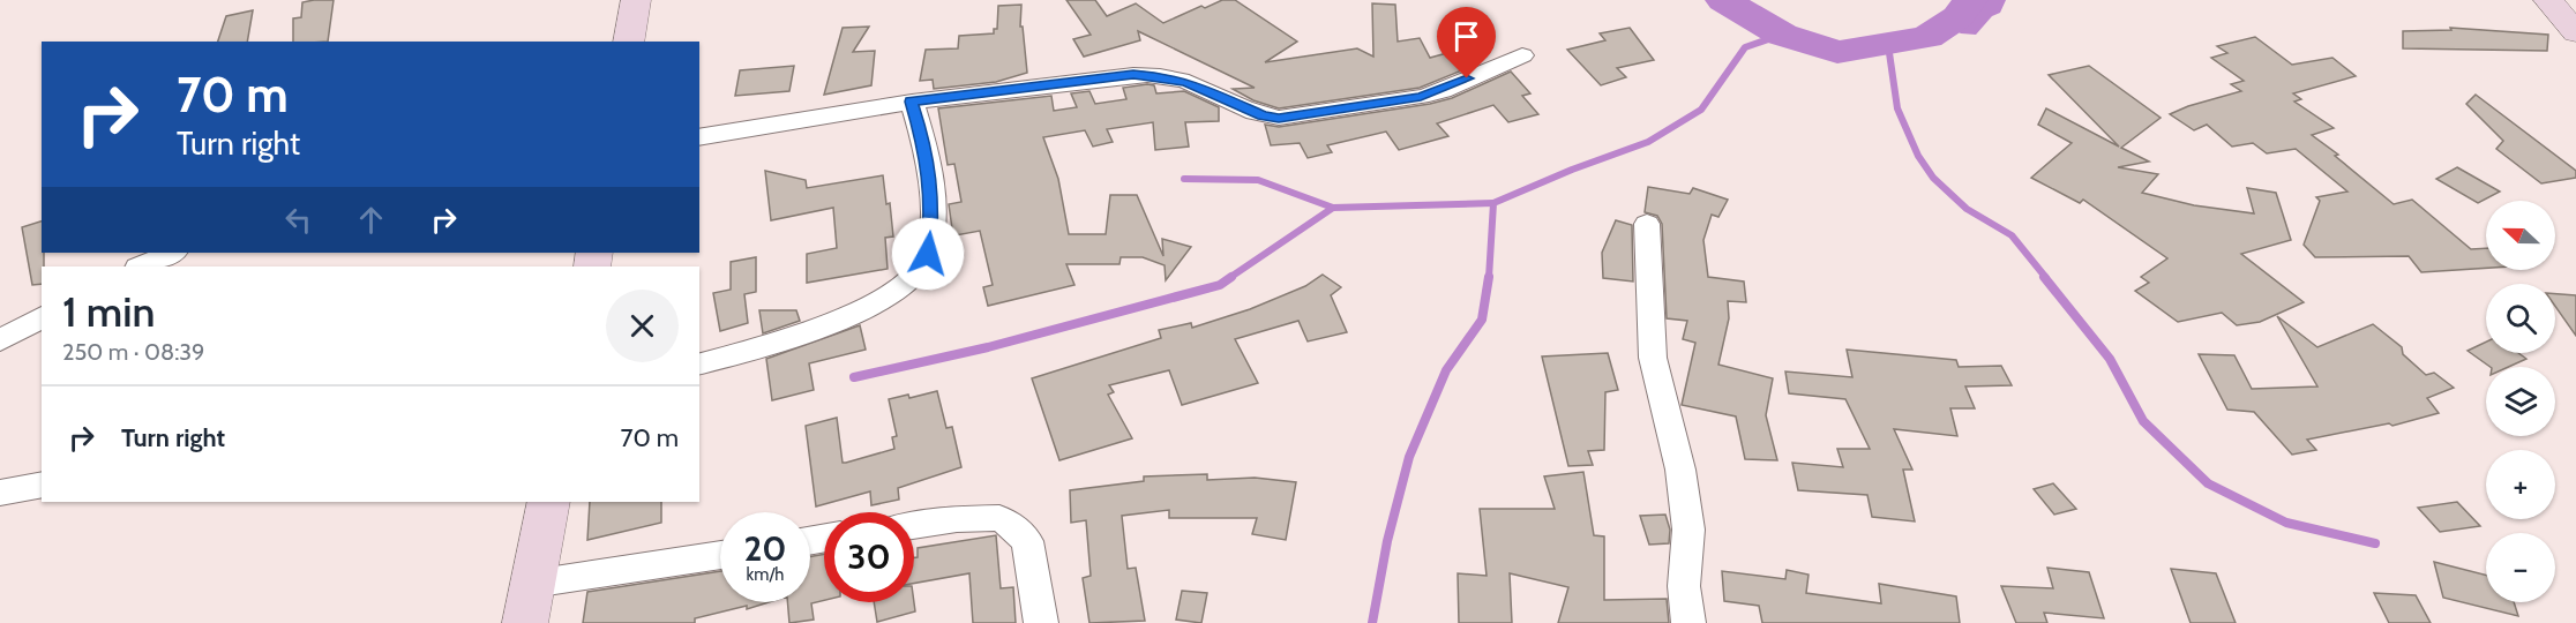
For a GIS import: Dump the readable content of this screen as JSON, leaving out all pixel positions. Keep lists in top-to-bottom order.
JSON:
{
  "north": "left",
  "page": {
    "turn": ["70 m", "Turn right"],
    "map_buttons": ["+", "−"],
    "heading": ["1 min", "250 m · 08:39"],
    "list": [
      {
        "name": "Turn right",
        "value": "70 m"
      }
    ],
    "speed": "20 km/h",
    "limit": "30"
  }
}
